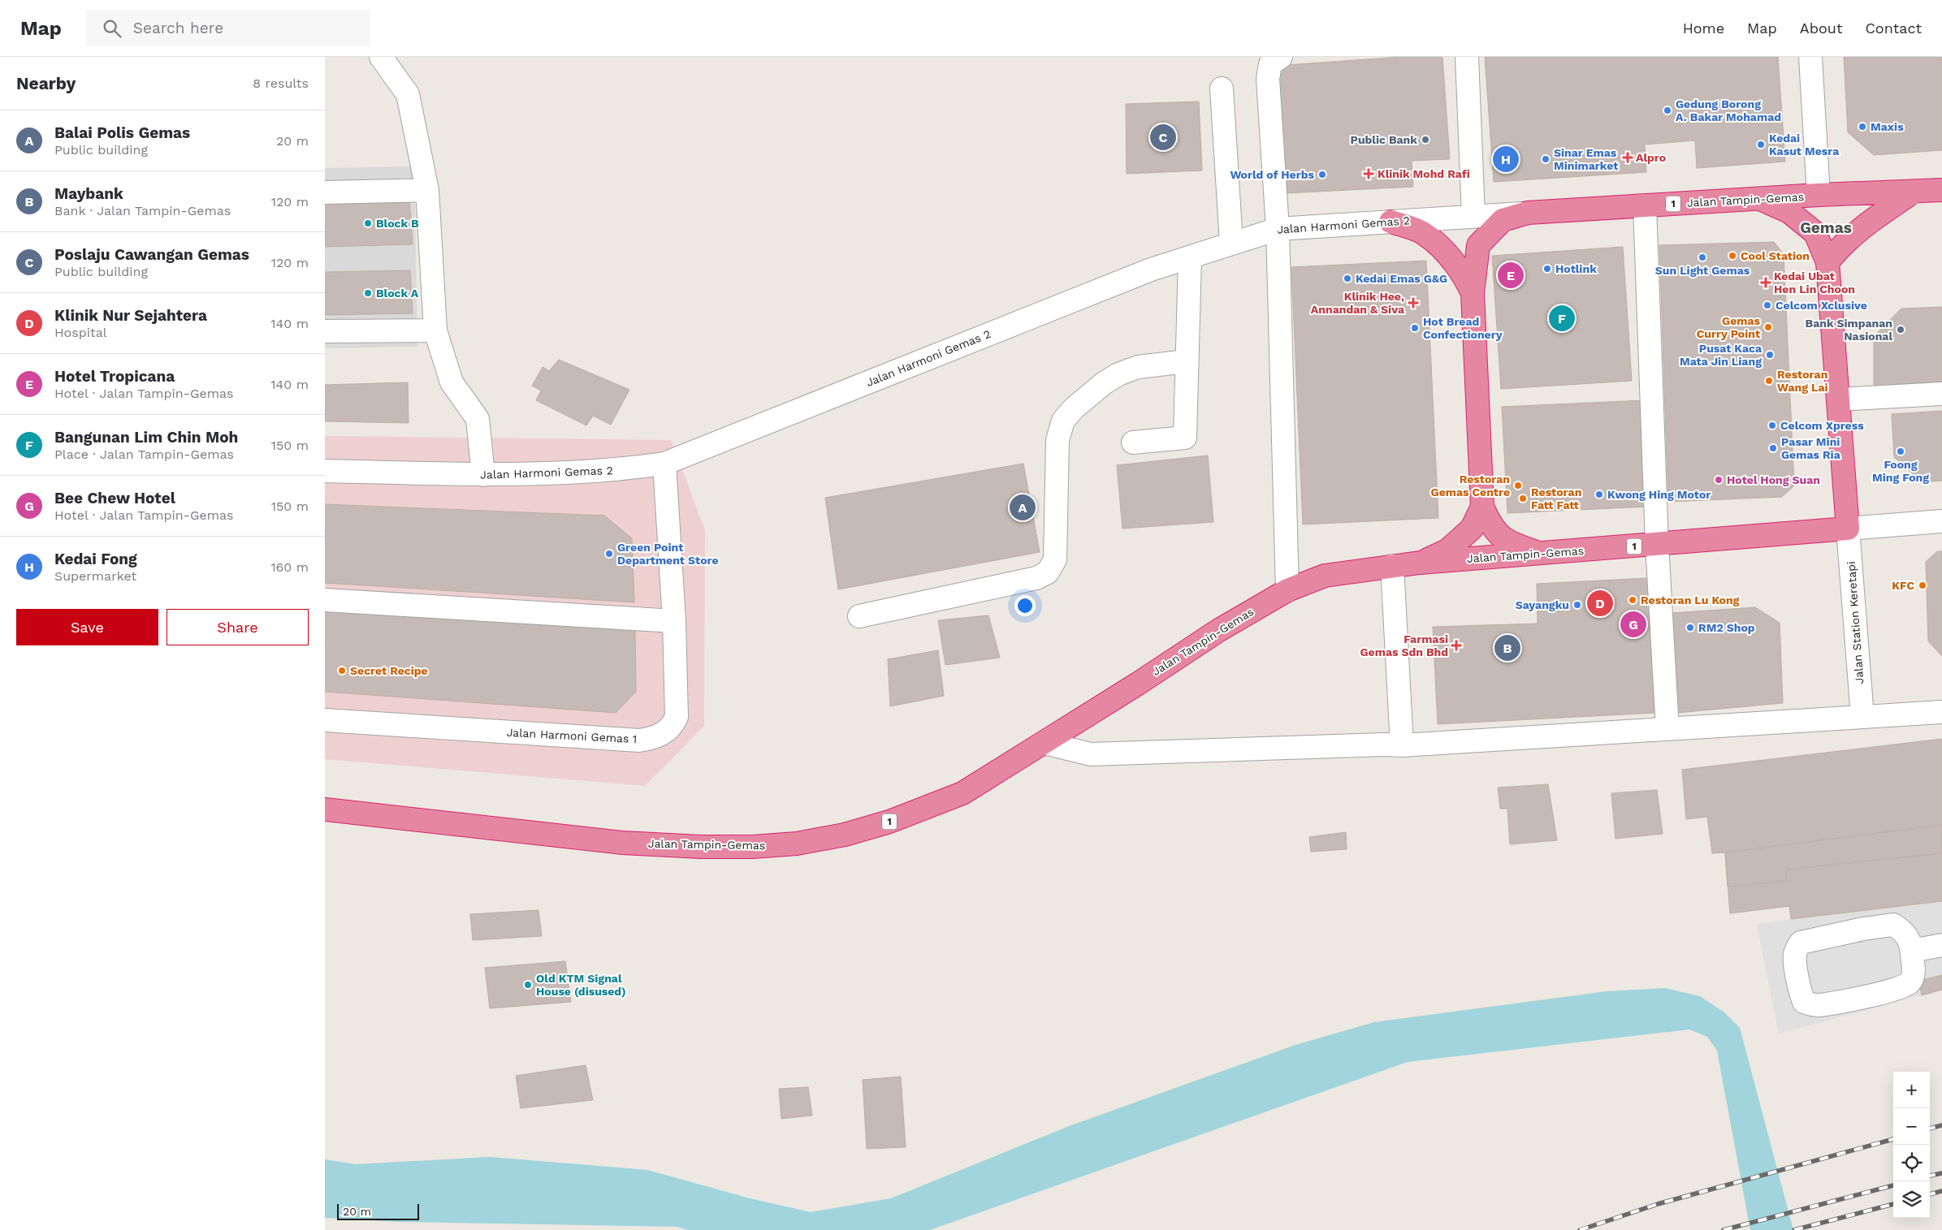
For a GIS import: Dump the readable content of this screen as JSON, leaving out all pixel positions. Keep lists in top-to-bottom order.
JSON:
{
  "streets": {
    "highway": ["Jalan Tampin-Gemas", "1"],
    "street": ["Jalan Harmoni Gemas 2", "Jalan Station Keretapi", "Jalan Harmoni Gemas 1"]
  },
  "crossings": [
    ["Jalan Tampin-Gemas", "1"],
    ["Jalan Tampin-Gemas", "Jalan Harmoni Gemas 2"],
    ["Jalan Tampin-Gemas", "Jalan Station Keretapi"],
    ["1", "Jalan Harmoni Gemas 2"],
    ["Jalan Harmoni Gemas 2", "Jalan Harmoni Gemas 1"]
  ],
  "districts": ["Gemas"],
  "places": {
    "other": [
      "Gedung Borong A. Bakar Mohamad",
      "Maxis",
      "Public Bank",
      "Kedai Kasut Mesra",
      "Sinar Emas Minimarket",
      "World of Herbs",
      "Block B",
      "Cool Station",
      "Sun Light Gemas",
      "Hotlink",
      "Kedai Emas G&G",
      "Block A",
      "Celcom Xclusive",
      "Gemas Curry Point",
      "Hot Bread Confectionery",
      "Bank Simpanan Nasional",
      "Pusat Kaca Mata Jin Liang",
      "Restoran Wang Lai",
      "Celcom Xpress",
      "Pasar Mini Gemas Ria",
      "Foong Ming Fong",
      "Hotel Hong Suan",
      "Restoran Gemas Centre",
      "Kwong Hing Motor",
      "Restoran Fatt Fatt",
      "Green Point Department Store",
      "KFC",
      "Restoran Lu Kong",
      "Sayangku",
      "RM2 Shop",
      "Secret Recipe",
      "Old KTM Signal House (disused)"
    ],
    "health": [
      "Alpro",
      "Klinik Mohd Rafi",
      "Kedai Ubat Hen Lin Choon",
      "Klinik Hee, Annandan & Siva",
      "Farmasi Gemas Sdn Bhd"
    ]
  },
  "scale_bar": "20 m",
  "page": {
    "header": "Map",
    "search": "Search here",
    "nav": [
      "Home",
      "Map",
      "About",
      "Contact"
    ],
    "heading": ["Nearby", "8 results"],
    "list": [
      {
        "mark": "A",
        "name": "Balai Polis Gemas",
        "note": "Public building",
        "value": "20 m"
      },
      {
        "mark": "B",
        "name": "Maybank",
        "note": "Bank · Jalan Tampin-Gemas",
        "value": "120 m"
      },
      {
        "mark": "C",
        "name": "Poslaju Cawangan Gemas",
        "note": "Public building",
        "value": "120 m"
      },
      {
        "mark": "D",
        "name": "Klinik Nur Sejahtera",
        "note": "Hospital",
        "value": "140 m"
      },
      {
        "mark": "E",
        "name": "Hotel Tropicana",
        "note": "Hotel · Jalan Tampin-Gemas",
        "value": "140 m"
      },
      {
        "mark": "F",
        "name": "Bangunan Lim Chin Moh",
        "note": "Place · Jalan Tampin-Gemas",
        "value": "150 m"
      },
      {
        "mark": "G",
        "name": "Bee Chew Hotel",
        "note": "Hotel · Jalan Tampin-Gemas",
        "value": "150 m"
      },
      {
        "mark": "H",
        "name": "Kedai Fong",
        "note": "Supermarket",
        "value": "160 m"
      }
    ],
    "pins": [
      "C",
      "H",
      "E",
      "F",
      "A",
      "D",
      "G",
      "B"
    ],
    "buttons": ["Save", "Share"],
    "map_buttons": ["+", "−"],
    "scale": "20 m"
  }
}
